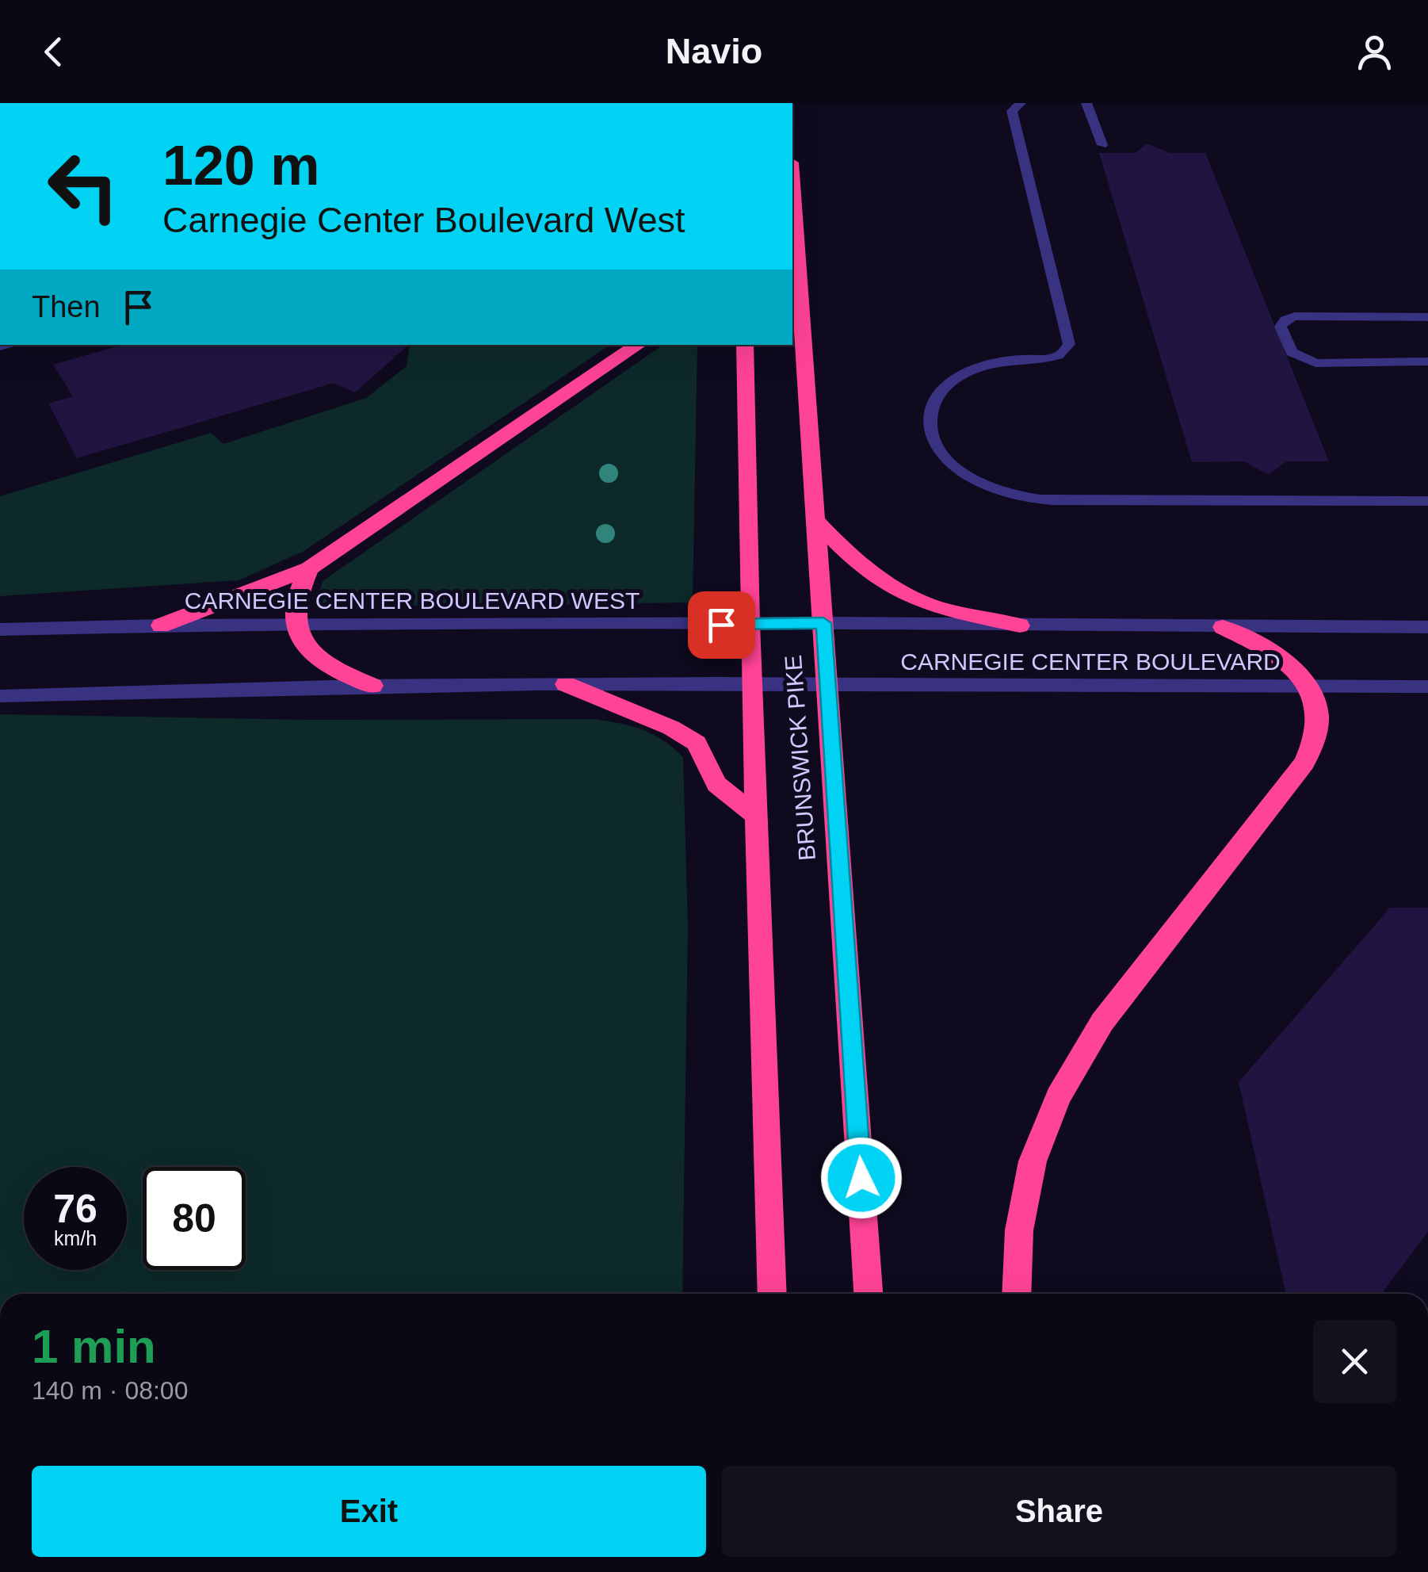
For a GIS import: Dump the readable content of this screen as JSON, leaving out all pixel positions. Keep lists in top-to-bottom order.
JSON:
{
  "streets": {
    "highway": ["BRUNSWICK PIKE"],
    "street": ["CARNEGIE CENTER BOULEVARD WEST", "CARNEGIE CENTER BOULEVARD"]
  },
  "crossings": [
    ["CARNEGIE CENTER BOULEVARD WEST", "CARNEGIE CENTER BOULEVARD"],
    ["CARNEGIE CENTER BOULEVARD WEST", "BRUNSWICK PIKE"],
    ["CARNEGIE CENTER BOULEVARD", "BRUNSWICK PIKE"]
  ],
  "page": {
    "header": "Navio",
    "turn": ["120 m", "Carnegie Center Boulevard West"],
    "then": "Then",
    "speed": "76 km/h",
    "limit": "80",
    "heading": ["1 min", "140 m · 08:00"],
    "buttons": ["Exit", "Share"]
  }
}
